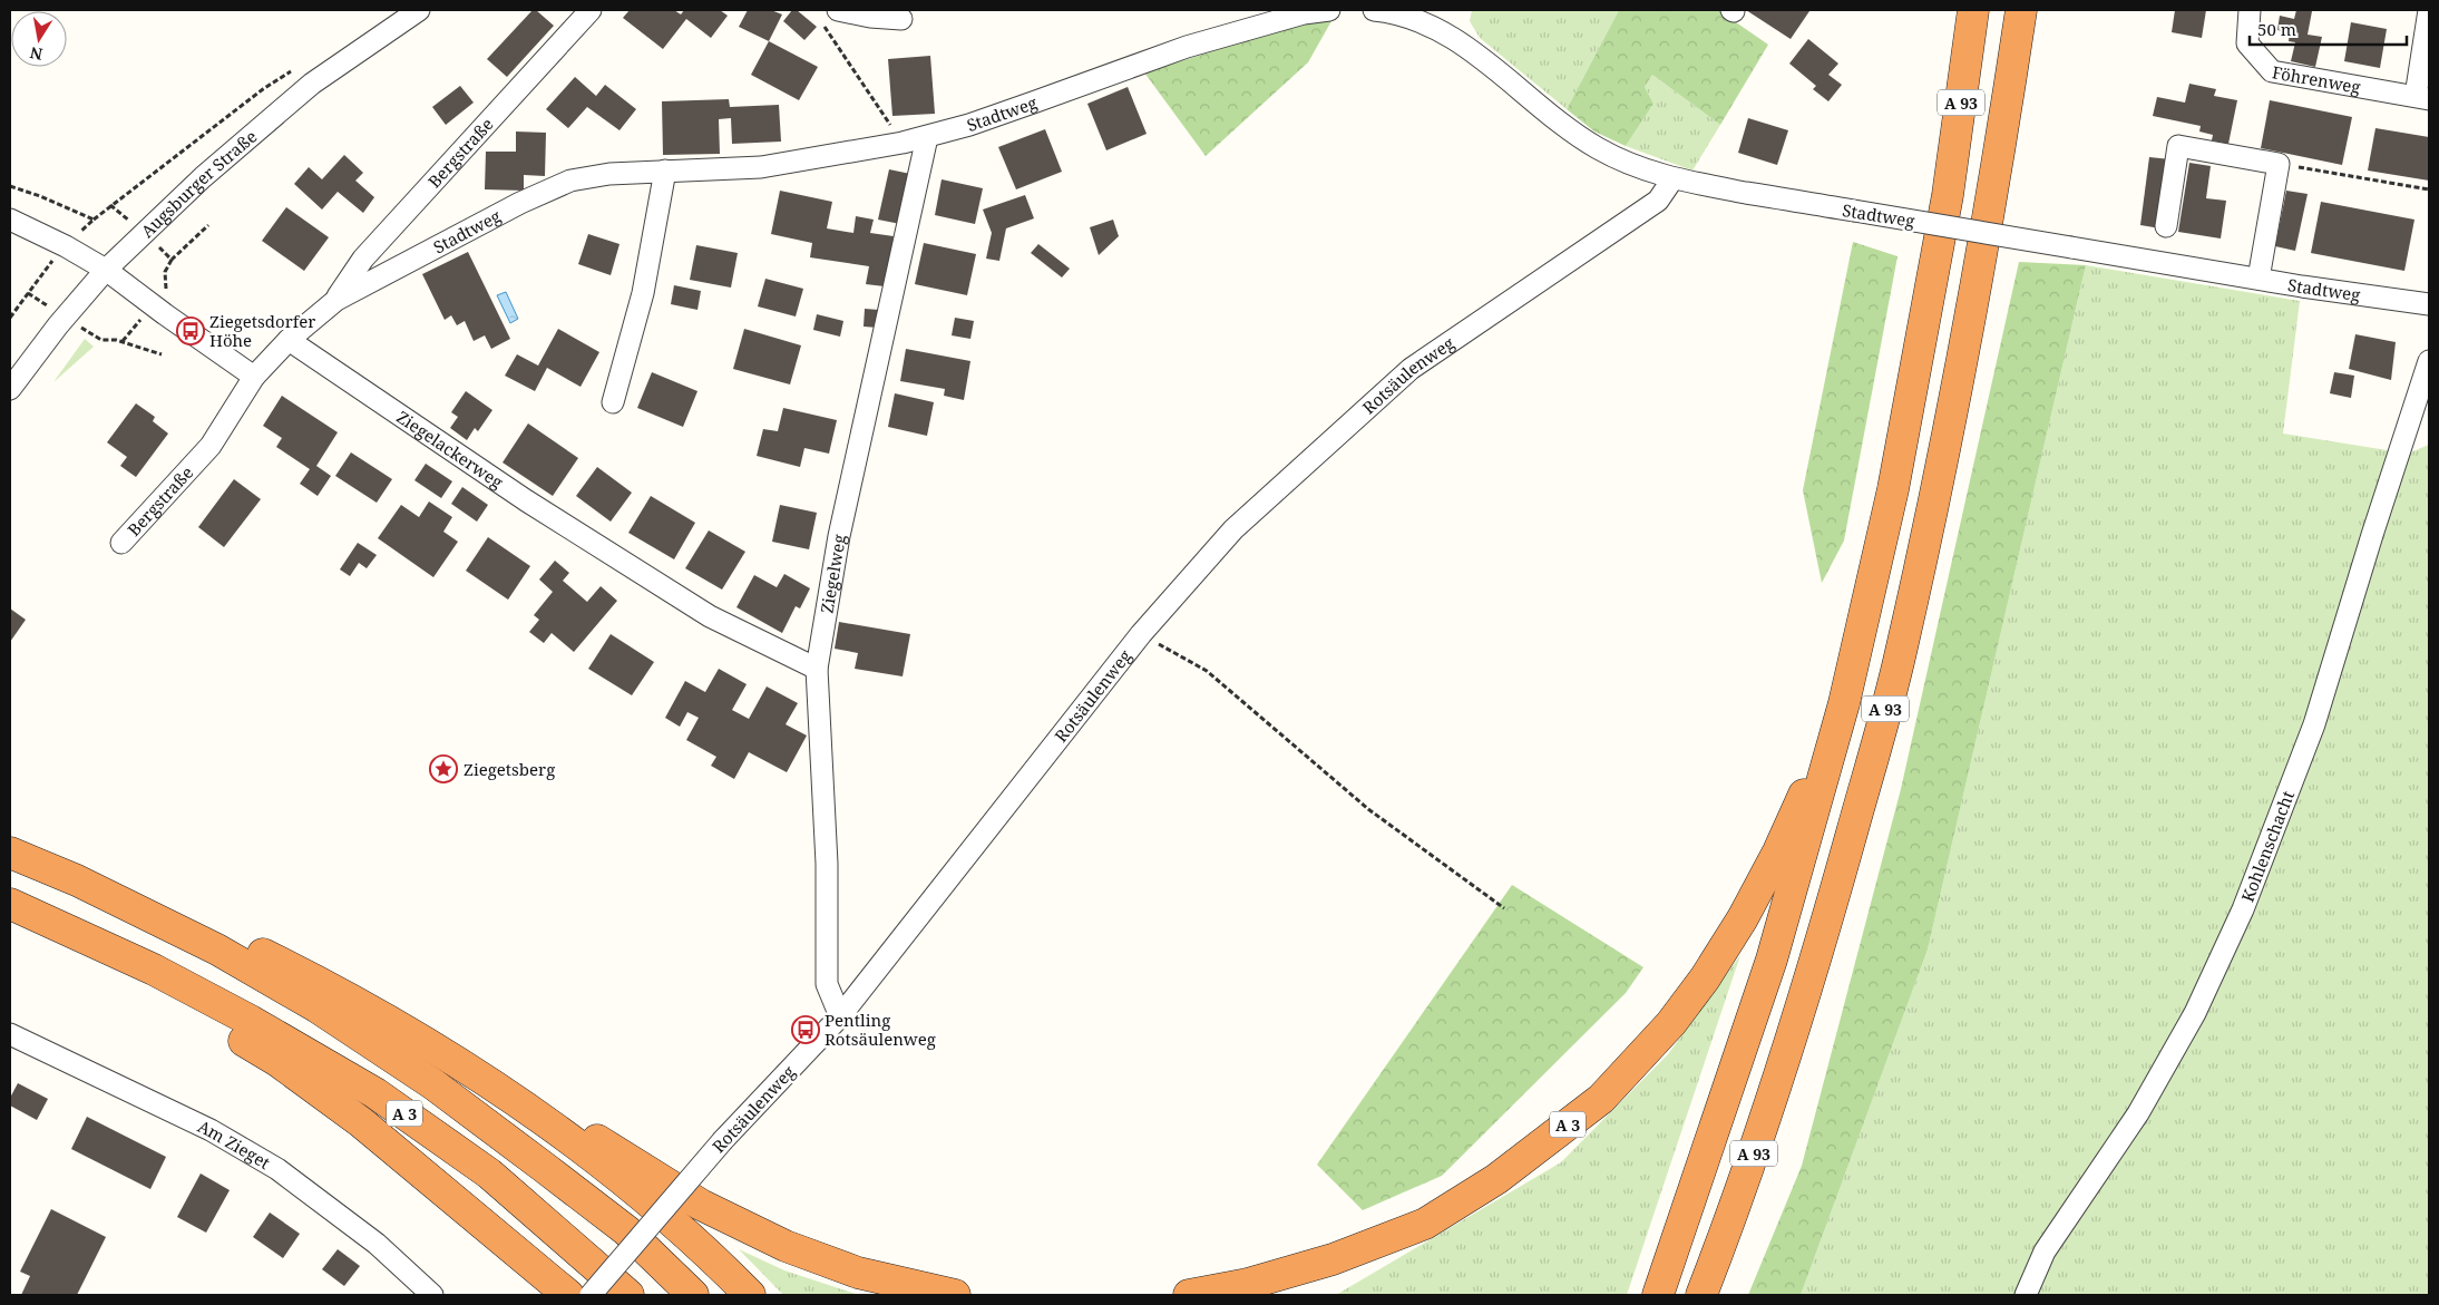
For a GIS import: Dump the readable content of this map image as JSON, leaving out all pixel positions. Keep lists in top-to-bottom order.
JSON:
{
  "streets": {
    "highway": ["A 93", "A 3"],
    "street": [
      "Föhrenweg",
      "Stadtweg",
      "Bergstraße",
      "Augsburger Straße",
      "Rotsäulenweg",
      "Ziegelackerweg",
      "Ziegelweg",
      "Kohlenschacht",
      "Am Zieget"
    ]
  },
  "crossings": [
    ["A 93", "A 3"],
    ["Stadtweg", "Bergstraße"],
    ["Stadtweg", "Rotsäulenweg"],
    ["Stadtweg", "Ziegelackerweg"],
    ["Stadtweg", "Ziegelweg"],
    ["Rotsäulenweg", "Ziegelweg"],
    ["Ziegelackerweg", "Ziegelweg"]
  ],
  "places": {
    "bus stop": ["Ziegetsdorfer Höhe", "Pentling Rotsäulenweg"],
    "place": ["Ziegetsberg"]
  },
  "scale_bar": "50 m",
  "north": "bottom"
}
